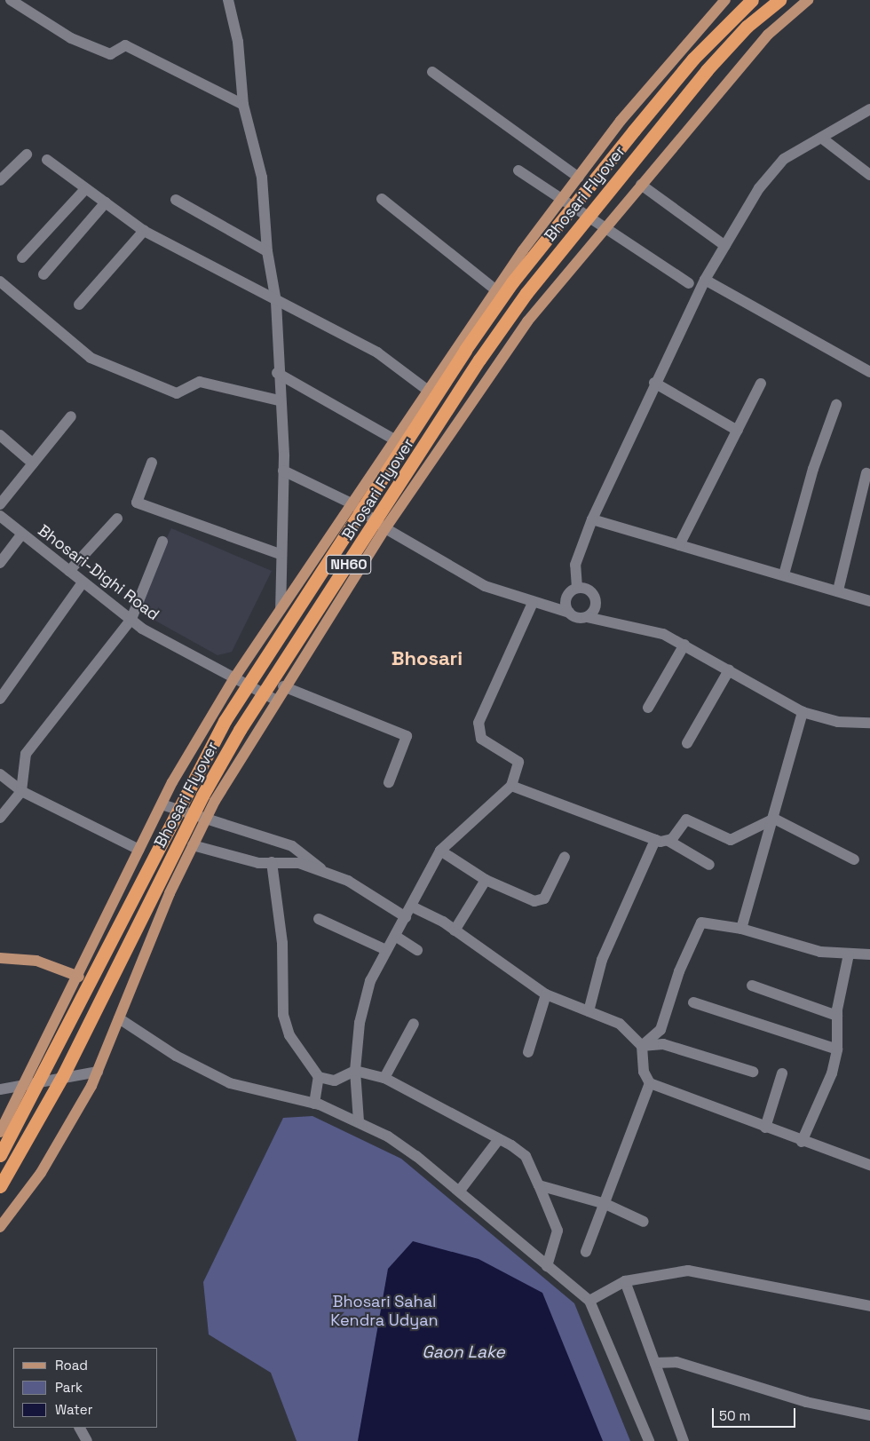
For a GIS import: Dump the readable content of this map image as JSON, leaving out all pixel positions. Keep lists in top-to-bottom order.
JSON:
{
  "streets": {
    "highway": ["Bhosari Flyover", "NH60"],
    "street": ["Bhosari-Dighi Road"]
  },
  "districts": ["Bhosari"],
  "water": ["Gaon Lake"],
  "parks": ["Bhosari Sahal Kendra Udyan"],
  "legend": ["Road", "Park", "Water"],
  "scale_bar": "50 m"
}
